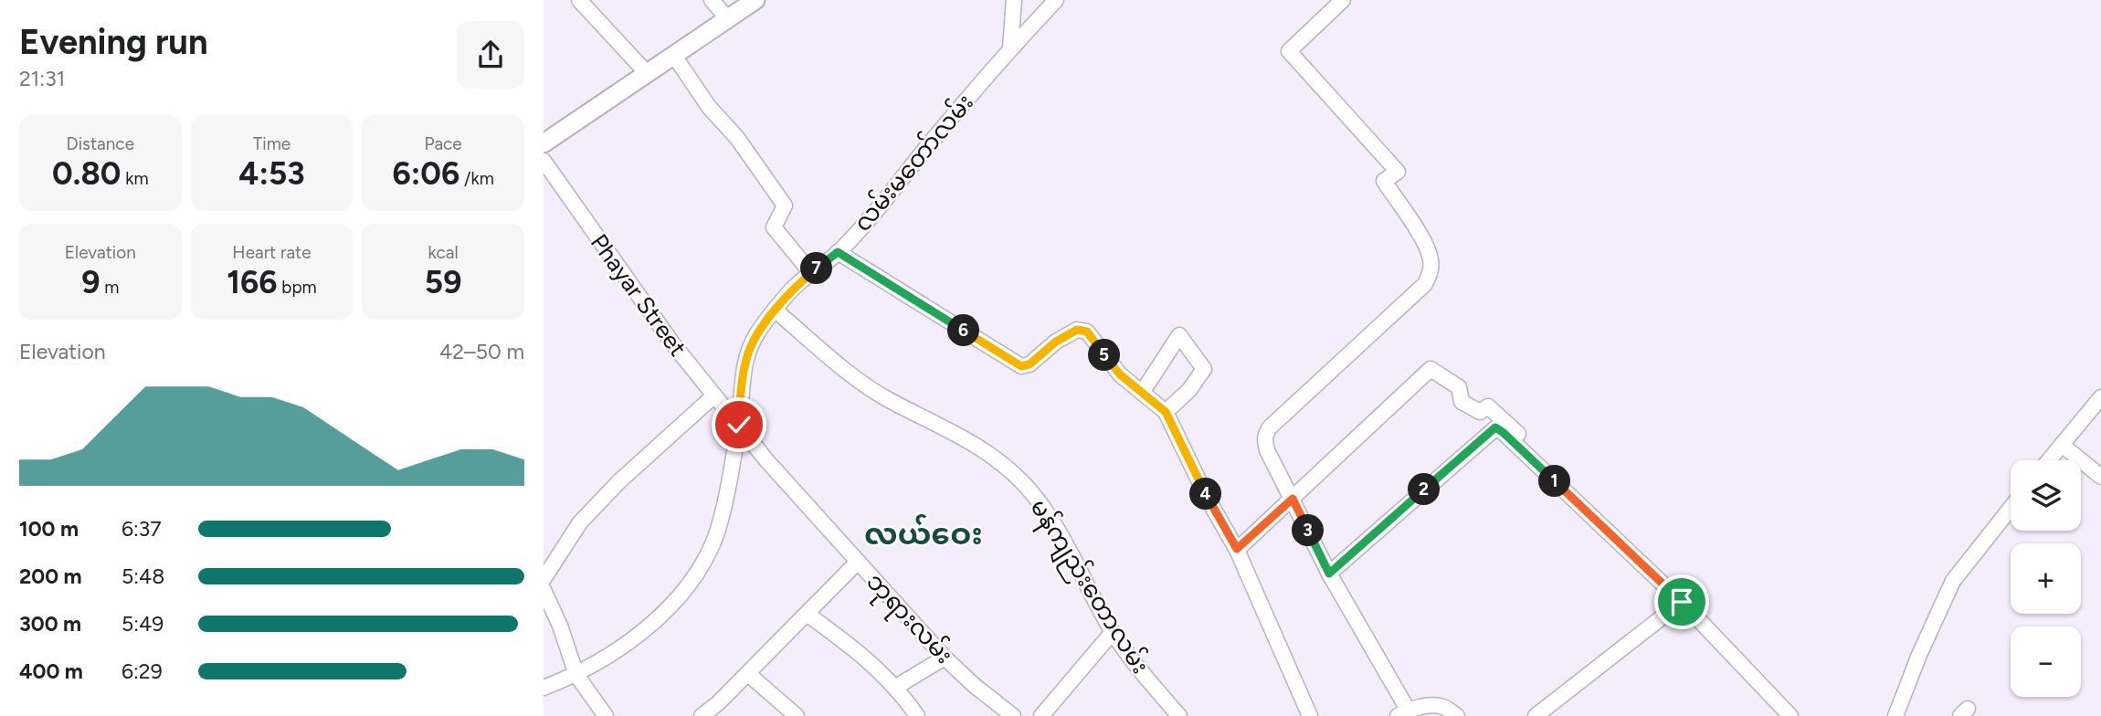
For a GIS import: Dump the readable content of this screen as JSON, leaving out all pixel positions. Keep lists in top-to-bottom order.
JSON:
{
  "streets": {
    "street": [
      "လမ်းမတော်လမ်း",
      "Phayar Street",
      "မန်ကျည်းတောလမ်း",
      "ဘုရားလမ်း"
    ]
  },
  "crossings": [
    ["လမ်းမတော်လမ်း", "Phayar Street"],
    ["လမ်းမတော်လမ်း", "မန်ကျည်းတောလမ်း"],
    ["လမ်းမတော်လမ်း", "ဘုရားလမ်း"],
    ["Phayar Street", "ဘုရားလမ်း"]
  ],
  "districts": ["လယ်ဝေး"],
  "page": {
    "heading": ["Evening run", "21:31"],
    "stats": [
      ["Distance", "0.80 km"],
      ["Time", "4:53"],
      ["Pace", "6:06 /km"],
      ["Elevation", "9 m"],
      ["Heart rate", "166 bpm"],
      ["kcal", "59"]
    ],
    "pins": [
      "7",
      "6",
      "5",
      "1",
      "2",
      "4",
      "3"
    ],
    "chart": ["Elevation", "42–50 m"],
    "map_buttons": ["+", "−"],
    "list": [
      {
        "name": "100 m",
        "note": "6:37"
      },
      {
        "name": "200 m",
        "note": "5:48"
      },
      {
        "name": "300 m",
        "note": "5:49"
      },
      {
        "name": "400 m",
        "note": "6:29"
      }
    ]
  }
}
